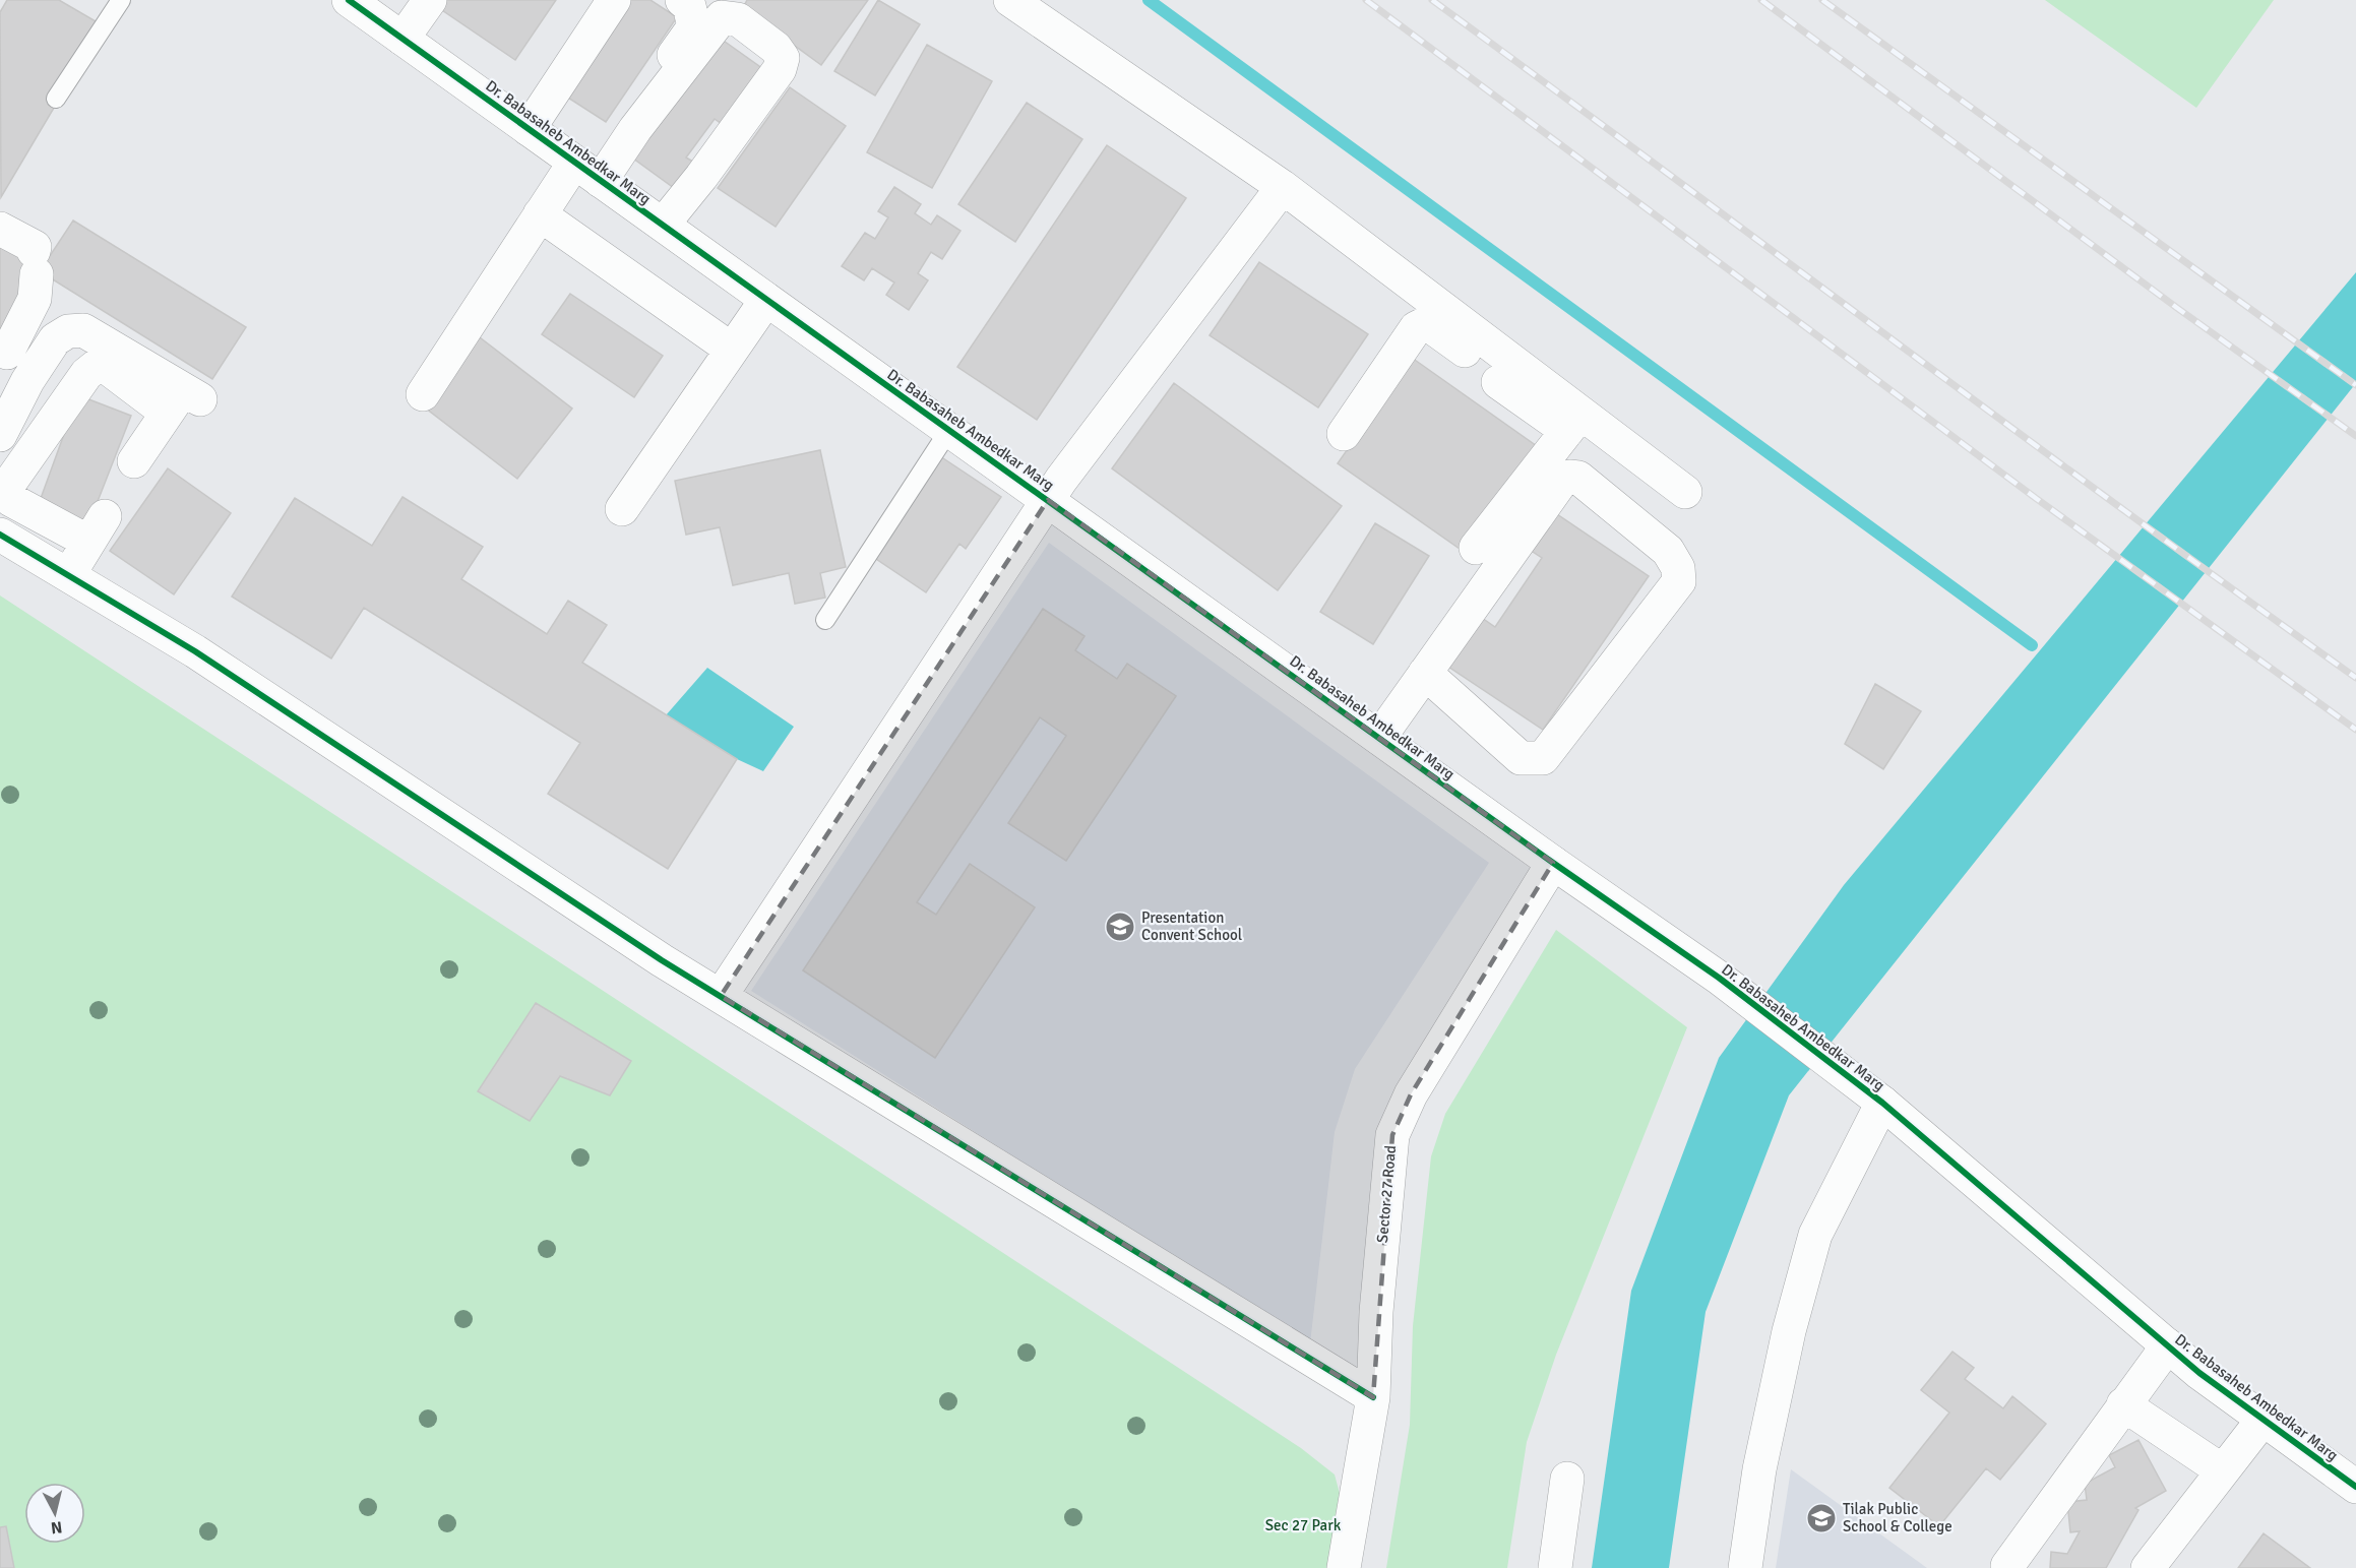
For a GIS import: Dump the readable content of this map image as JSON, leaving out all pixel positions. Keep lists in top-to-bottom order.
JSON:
{
  "streets": {
    "street": ["Dr. Babasaheb Ambedkar Marg", "Sector 27 Road"]
  },
  "crossings": [
    ["Dr. Babasaheb Ambedkar Marg", "Sector 27 Road"]
  ],
  "parks": ["Sec 27 Park"],
  "places": {
    "school or university": ["Presentation Convent School", "Tilak Public School & College"]
  },
  "north": "bottom"
}
